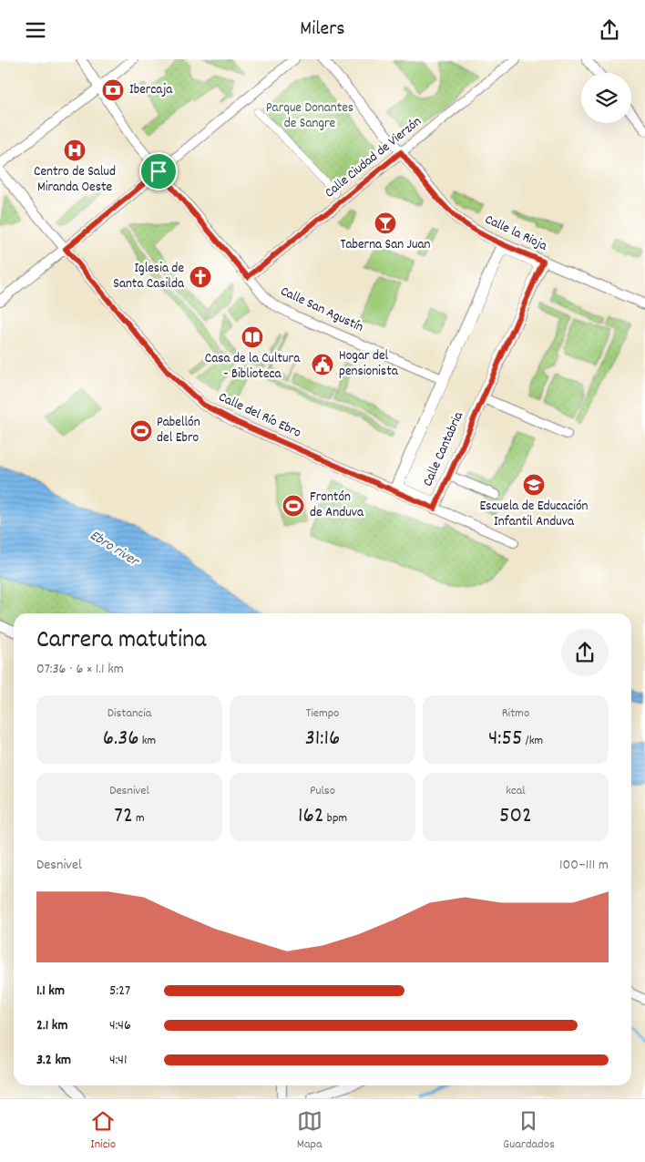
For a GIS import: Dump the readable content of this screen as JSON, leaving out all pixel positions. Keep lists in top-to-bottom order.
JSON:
{
  "streets": {
    "street": [
      "Calle Ciudad de Vierzón",
      "Calle la Rioja",
      "Calle San Agustín",
      "Calle del Río Ebro",
      "Calle Cantabria"
    ]
  },
  "crossings": [
    ["Calle Ciudad de Vierzón", "Calle la Rioja"],
    ["Calle Ciudad de Vierzón", "Calle San Agustín"],
    ["Calle la Rioja", "Calle Cantabria"],
    ["Calle del Río Ebro", "Calle Cantabria"]
  ],
  "water": ["Ebro river"],
  "parks": ["Parque Donantes de Sangre"],
  "places": {
    "bank": ["Ibercaja"],
    "hospital": ["Centro de Salud Miranda Oeste"],
    "bar": ["Taberna San Juan"],
    "church": ["Iglesia de Santa Casilda"],
    "library": ["Casa de la Cultura - Biblioteca"],
    "public building": ["Hogar del pensionista"],
    "sports": ["Pabellón del Ebro", "Frontón de Anduva"],
    "school or university": ["Escuela de Educación Infantil Anduva"]
  },
  "page": {
    "header": "Milers",
    "heading": ["Carrera matutina", "07:36 · 6 × 1.1 km"],
    "stats": [
      ["Distancia", "6.36 km"],
      ["Tiempo", "31:16"],
      ["Ritmo", "4:55 /km"],
      ["Desnivel", "72 m"],
      ["Pulso", "162 bpm"],
      ["kcal", "502"]
    ],
    "chart": ["Desnivel", "100–111 m"],
    "list": [
      {
        "name": "1.1 km",
        "note": "5:27"
      },
      {
        "name": "2.1 km",
        "note": "4:46"
      },
      {
        "name": "3.2 km",
        "note": "4:41"
      }
    ],
    "tabs": ["Inicio", "Mapa", "Guardados"]
  }
}
